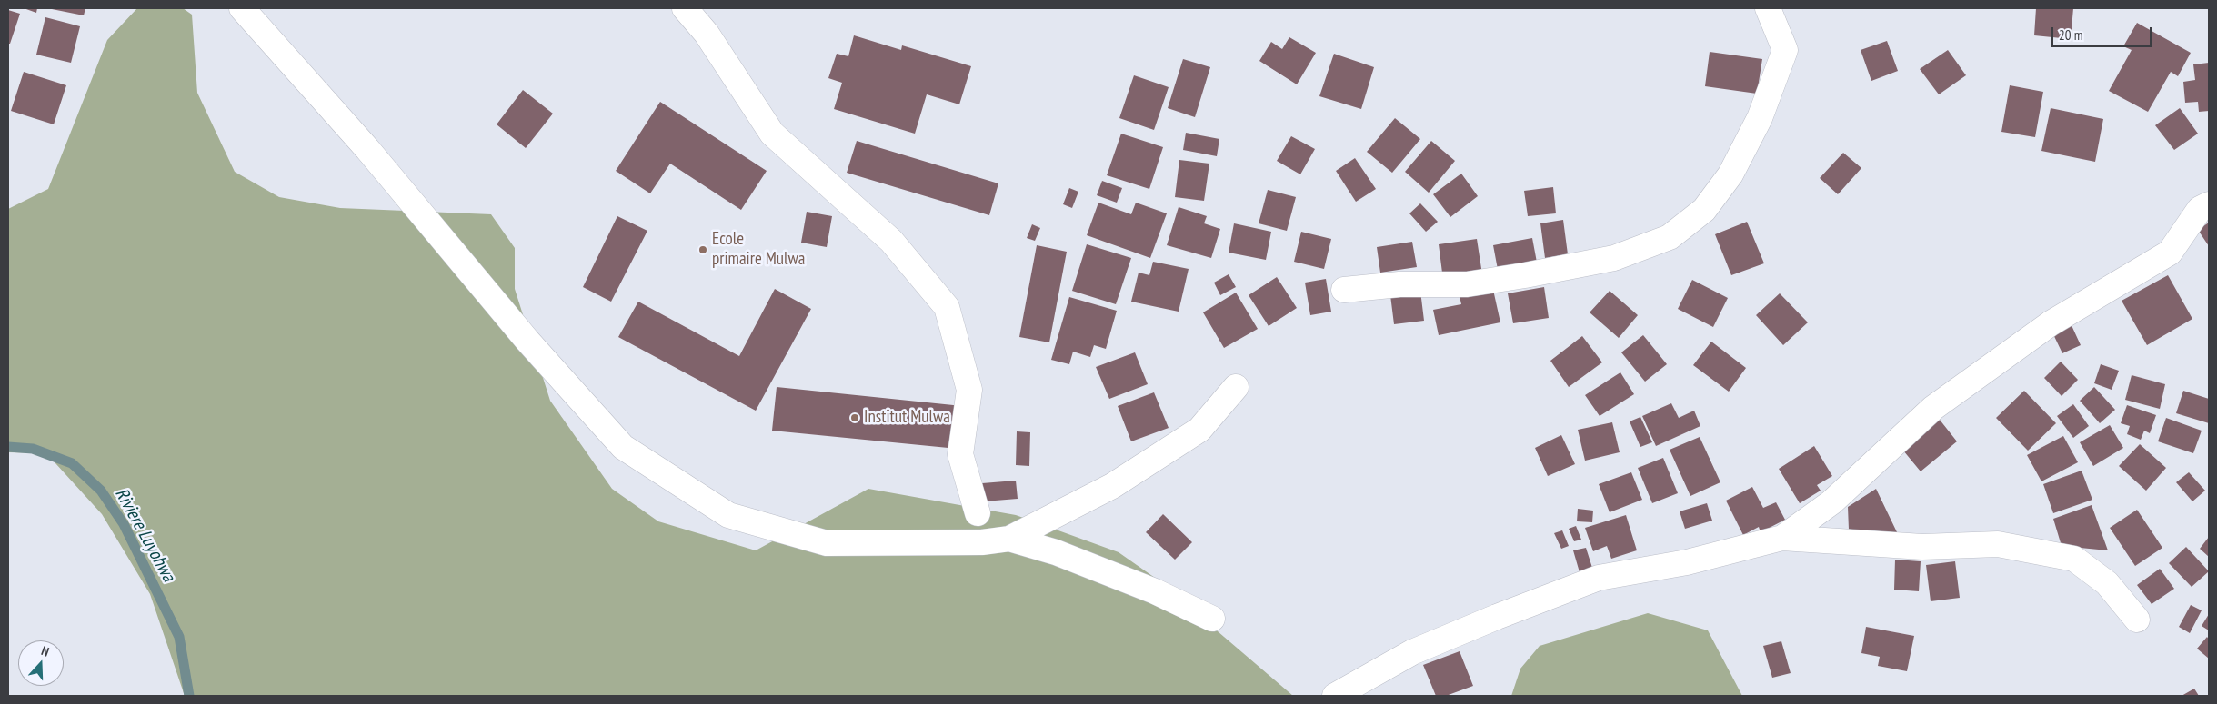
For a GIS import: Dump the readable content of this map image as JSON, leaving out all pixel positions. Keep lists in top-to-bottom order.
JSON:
{
  "water": ["Riviere Luyohwa"],
  "places": ["Ecole primaire Mulwa", "Institut Mulwa"],
  "scale_bar": "20 m",
  "north": "top"
}
